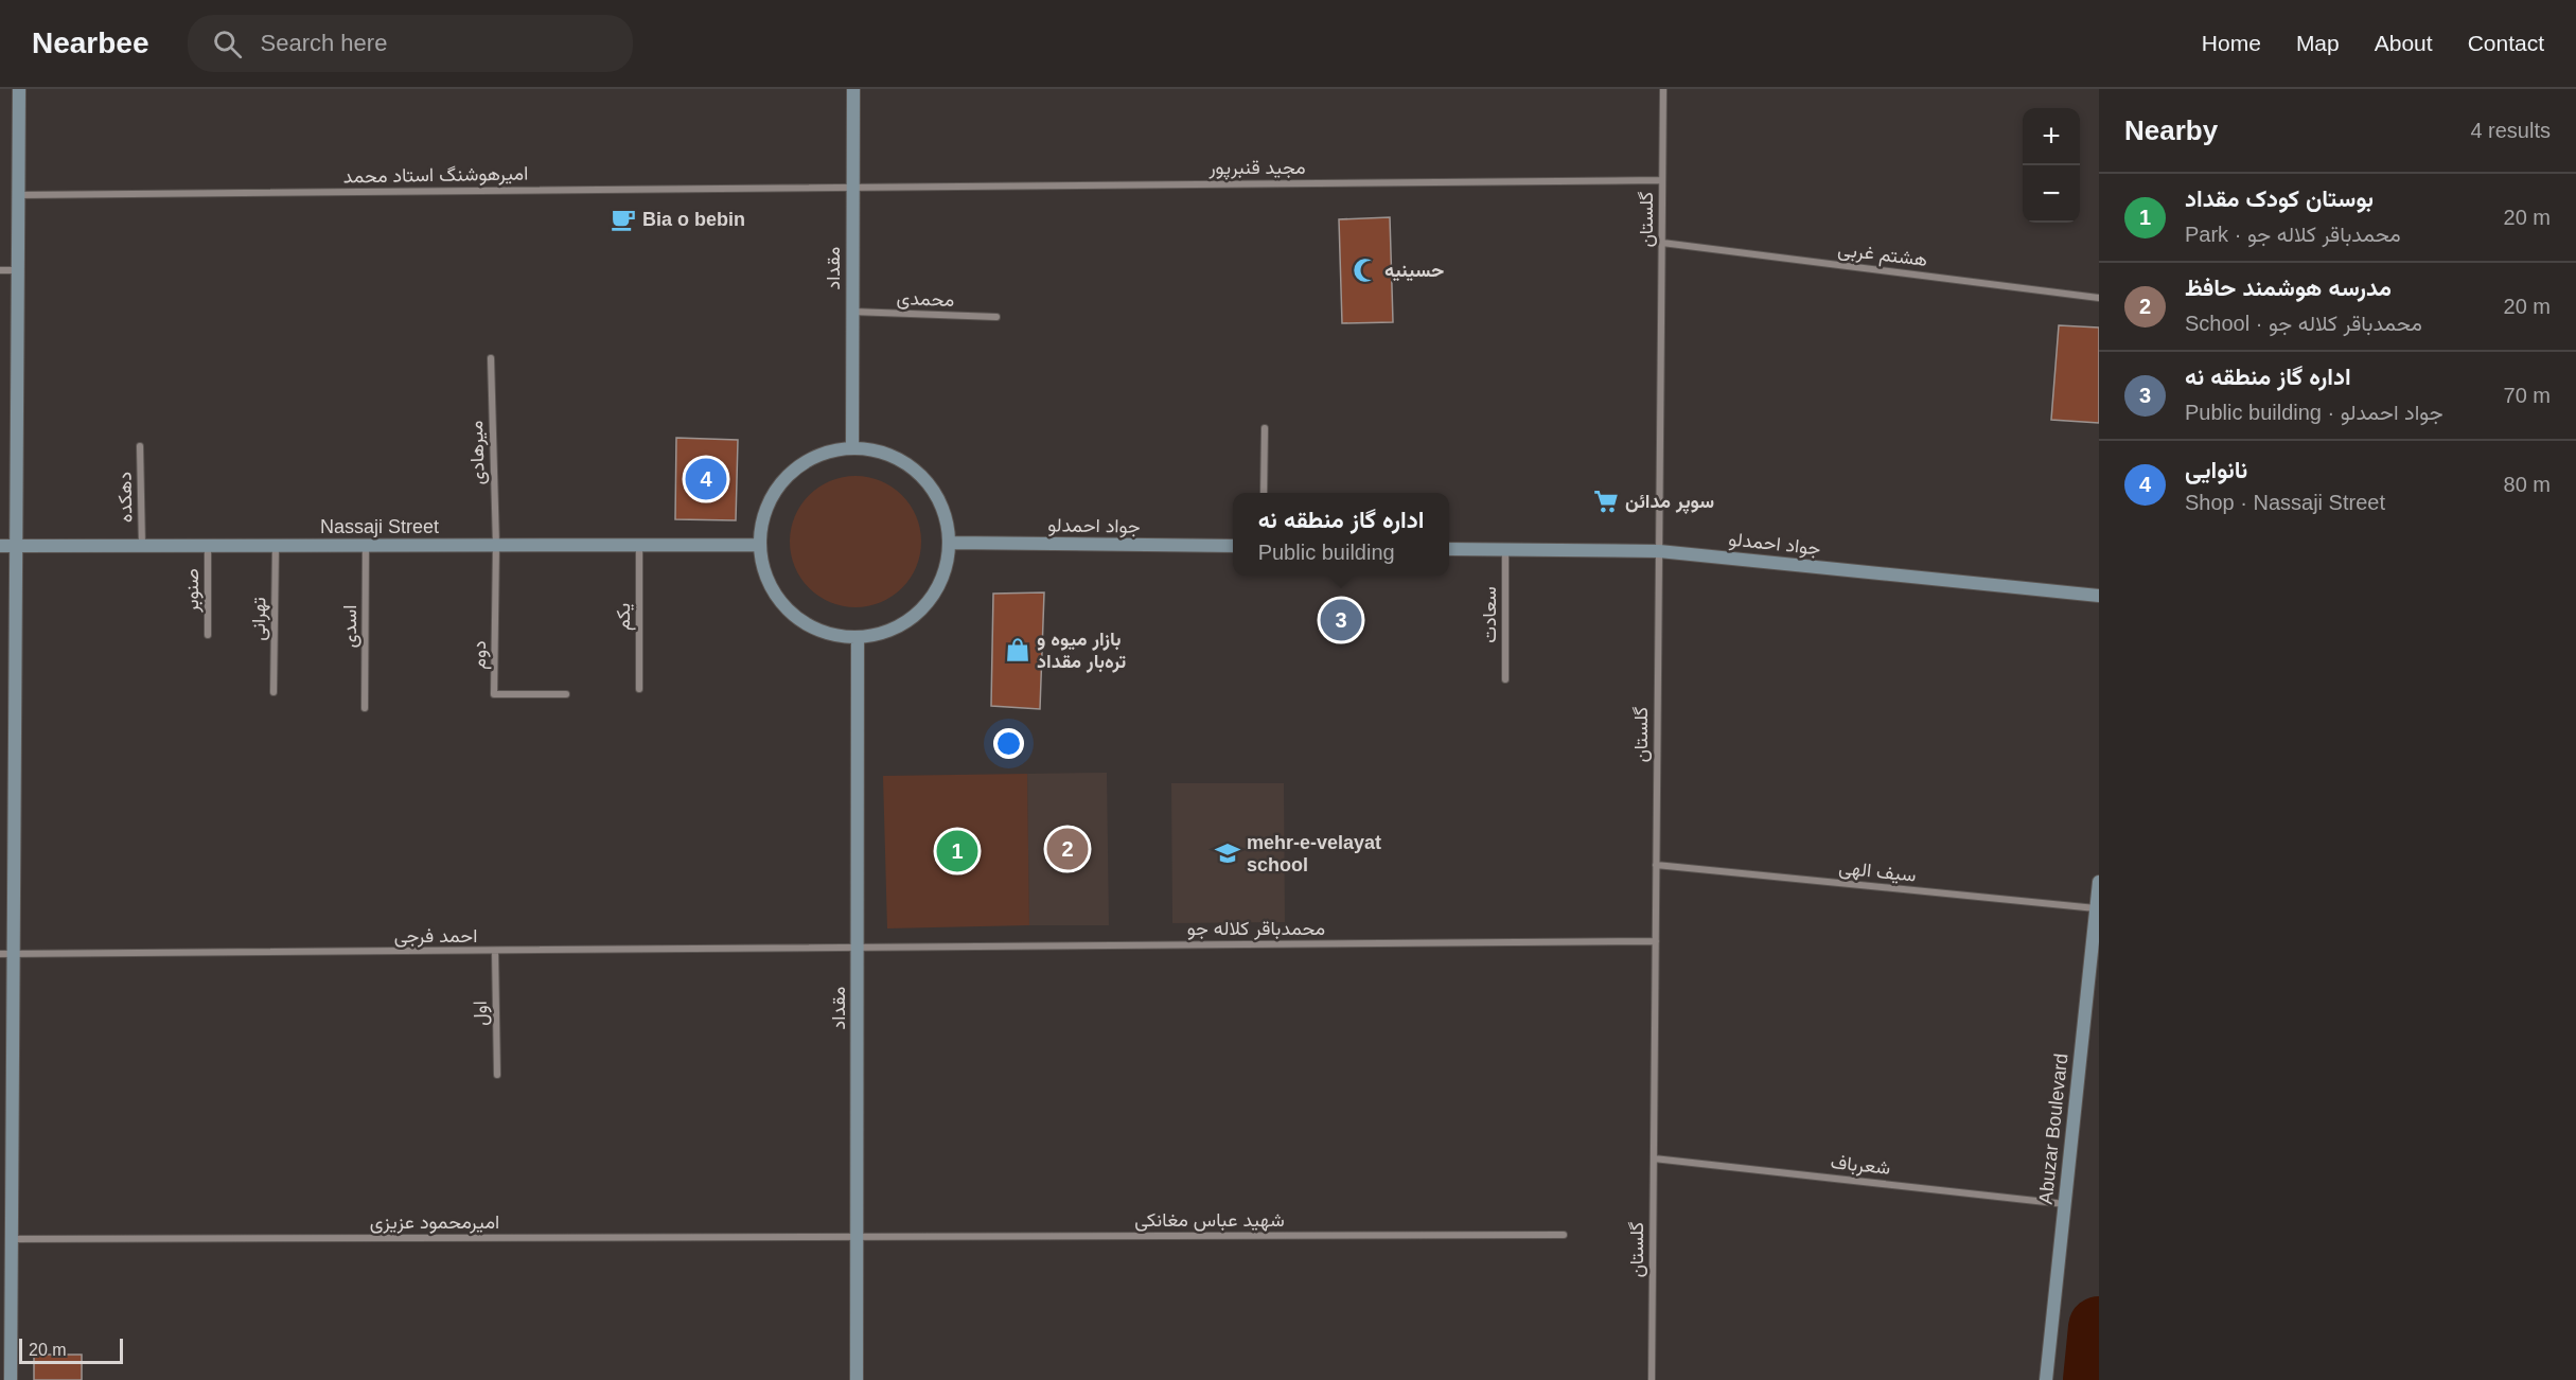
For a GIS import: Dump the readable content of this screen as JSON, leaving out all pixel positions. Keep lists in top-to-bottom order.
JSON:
{
  "streets": {
    "street": [
      "مجید قنبرپور",
      "امیرهوشنگ استاد محمد",
      "گلستان",
      "هشتم غربی",
      "مقداد",
      "محمدی",
      "میرهادی",
      "دهکده",
      "جواد احمدلو",
      "Nassaji Street",
      "صنوبر",
      "سعادت",
      "یکم",
      "تهرانی",
      "اسدی",
      "دوم",
      "سیف الهی",
      "محمدباقر کلاله جو",
      "احمد فرجی",
      "اول",
      "Abuzar Boulevard",
      "شعرباف",
      "شهید عباس مغانکی",
      "امیرمحمود عزیزی"
    ]
  },
  "crossings": [
    ["مجید قنبرپور", "امیرهوشنگ استاد محمد"],
    ["مجید قنبرپور", "گلستان"],
    ["مجید قنبرپور", "مقداد"],
    ["امیرهوشنگ استاد محمد", "مقداد"],
    ["گلستان", "هشتم غربی"],
    ["گلستان", "جواد احمدلو"],
    ["گلستان", "سیف الهی"],
    ["گلستان", "محمدباقر کلاله جو"],
    ["گلستان", "شعرباف"],
    ["مقداد", "محمدی"],
    ["مقداد", "جواد احمدلو"],
    ["مقداد", "Nassaji Street"],
    ["مقداد", "محمدباقر کلاله جو"],
    ["مقداد", "احمد فرجی"],
    ["مقداد", "شهید عباس مغانکی"],
    ["مقداد", "امیرمحمود عزیزی"],
    ["میرهادی", "Nassaji Street"],
    ["میرهادی", "دوم"],
    ["دهکده", "Nassaji Street"],
    ["جواد احمدلو", "Nassaji Street"],
    ["جواد احمدلو", "سعادت"],
    ["Nassaji Street", "صنوبر"],
    ["Nassaji Street", "یکم"],
    ["Nassaji Street", "تهرانی"],
    ["Nassaji Street", "اسدی"],
    ["Nassaji Street", "دوم"],
    ["سیف الهی", "Abuzar Boulevard"],
    ["محمدباقر کلاله جو", "احمد فرجی"],
    ["احمد فرجی", "اول"],
    ["Abuzar Boulevard", "شعرباف"],
    ["شهید عباس مغانکی", "امیرمحمود عزیزی"]
  ],
  "places": {
    "cafe": ["Bia o bebin"],
    "mosque": ["حسینیه"],
    "supermarket": ["سوپر مدائن"],
    "shop": ["بازار میوه و تره‌بار مقداد"],
    "school or university": ["mehr-e-velayat school"]
  },
  "scale_bar": "20 m",
  "page": {
    "header": "Nearbee",
    "search": "Search here",
    "nav": [
      "Home",
      "Map",
      "About",
      "Contact"
    ],
    "heading": ["Nearby", "4 results"],
    "map_buttons": ["+", "−"],
    "list": [
      {
        "mark": "1",
        "name": "بوستان کودک مقداد",
        "note": "Park · محمدباقر کلاله جو",
        "value": "20 m"
      },
      {
        "mark": "2",
        "name": "مدرسه هوشمند حافظ",
        "note": "School · محمدباقر کلاله جو",
        "value": "20 m"
      },
      {
        "mark": "3",
        "name": "اداره گاز منطقه نه",
        "note": "Public building · جواد احمدلو",
        "value": "70 m"
      },
      {
        "mark": "4",
        "name": "نانوایی",
        "note": "Shop · Nassaji Street",
        "value": "80 m"
      }
    ],
    "pins": [
      "4",
      "3",
      "2",
      "1"
    ],
    "popup": ["اداره گاز منطقه نه", "Public building"],
    "scale": "20 m"
  }
}
